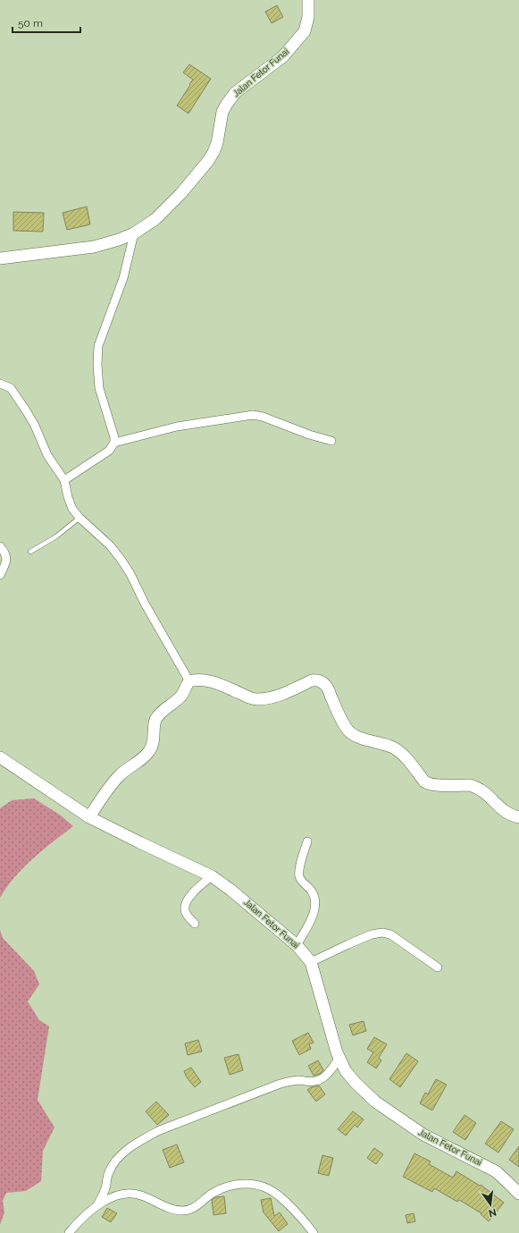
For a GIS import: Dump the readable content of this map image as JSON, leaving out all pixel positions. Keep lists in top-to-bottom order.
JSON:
{
  "streets": {
    "street": ["Jalan Fetor Funai"]
  },
  "scale_bar": "50 m",
  "north": "bottom"
}
